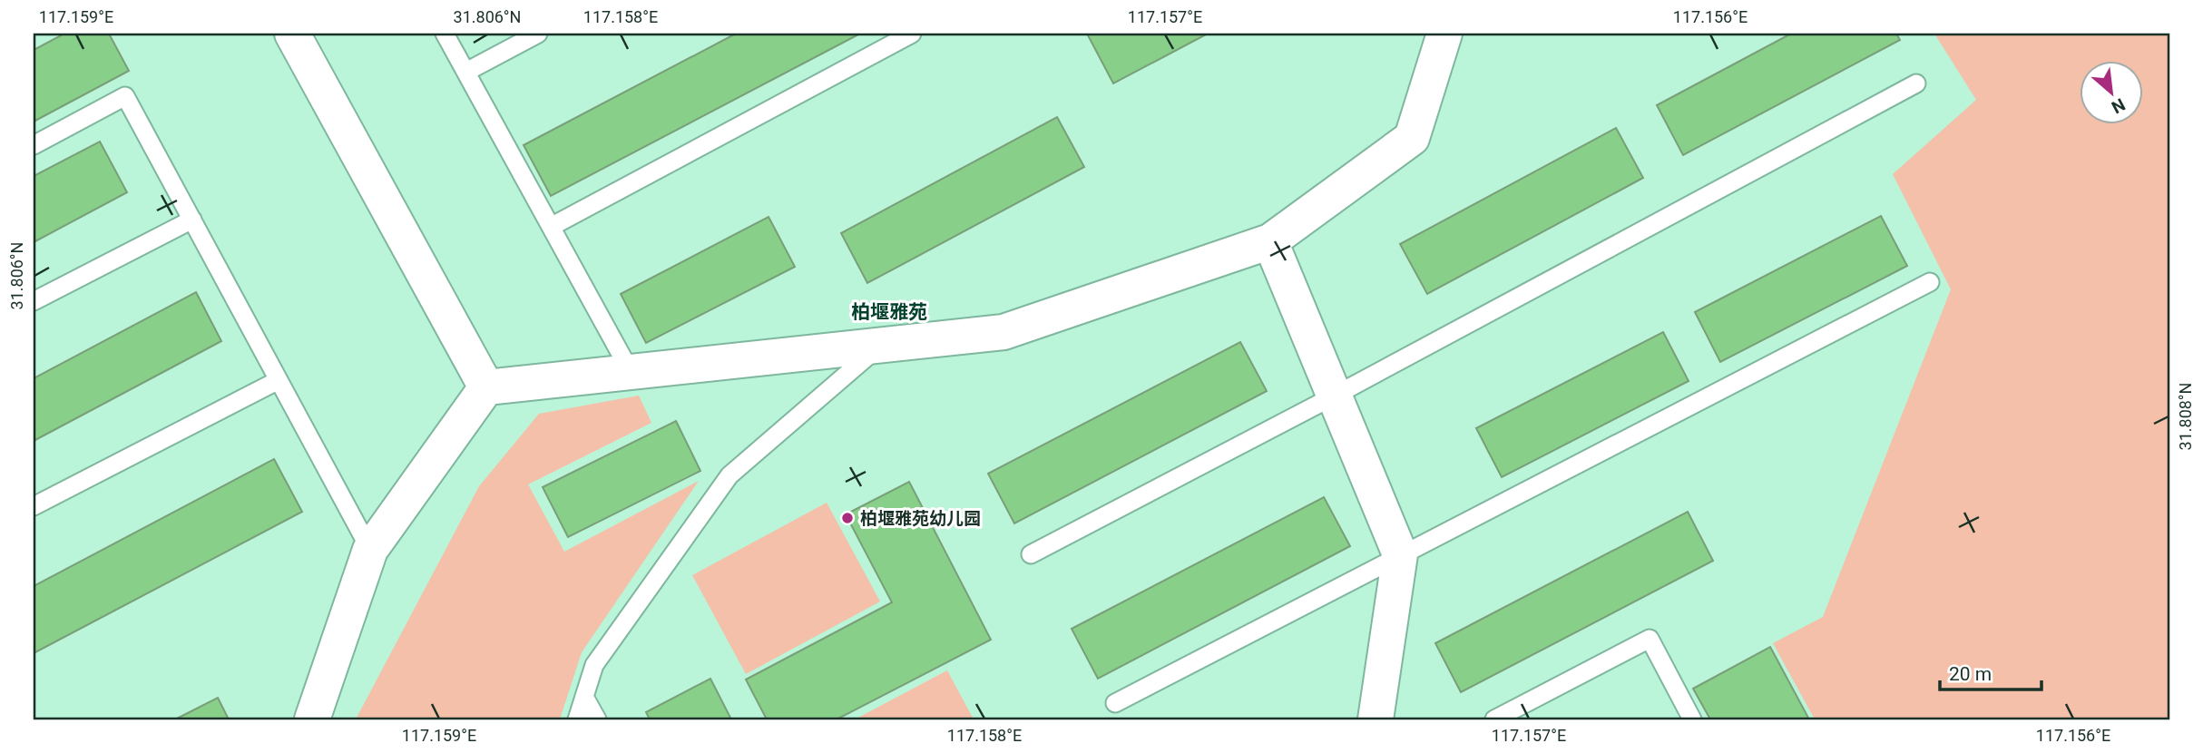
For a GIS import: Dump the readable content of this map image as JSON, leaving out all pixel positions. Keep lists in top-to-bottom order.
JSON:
{
  "districts": ["柏堰雅苑"],
  "places": ["柏堰雅苑幼儿园"],
  "scale_bar": "20 m",
  "north": "bottom right",
  "coordinates": [
    "117.159°E",
    "31.806°N",
    "117.158°E",
    "117.157°E",
    "117.156°E",
    "31.808°N"
  ]
}
